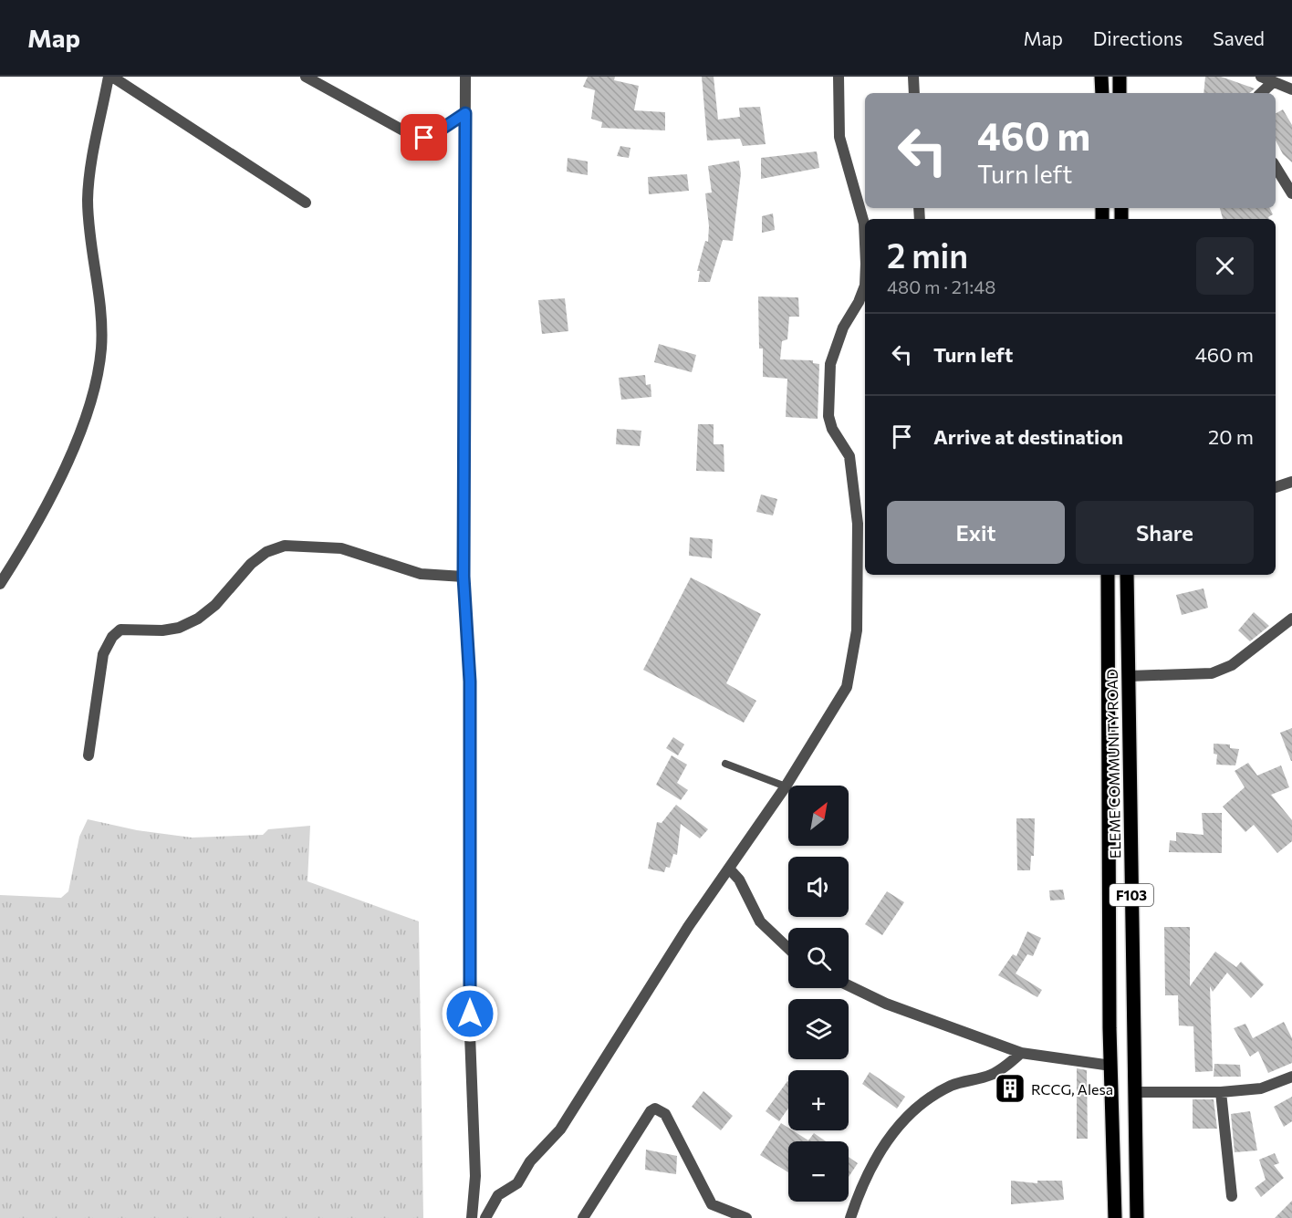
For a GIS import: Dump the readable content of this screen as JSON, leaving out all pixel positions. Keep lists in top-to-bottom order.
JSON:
{
  "streets": {
    "main road": ["ELEME COMMUNITY ROAD", "F103"]
  },
  "places": {
    "building": ["RCCG, Alesa"]
  },
  "north": "top right",
  "page": {
    "header": "Map",
    "nav": ["Map", "Directions", "Saved"],
    "turn": ["460 m", "Turn left"],
    "heading": ["2 min", "480 m · 21:48"],
    "list": [
      {
        "name": "Turn left",
        "value": "460 m"
      },
      {
        "name": "Arrive at destination",
        "value": "20 m"
      }
    ],
    "buttons": ["Exit", "Share"],
    "map_buttons": ["+", "−"]
  }
}
